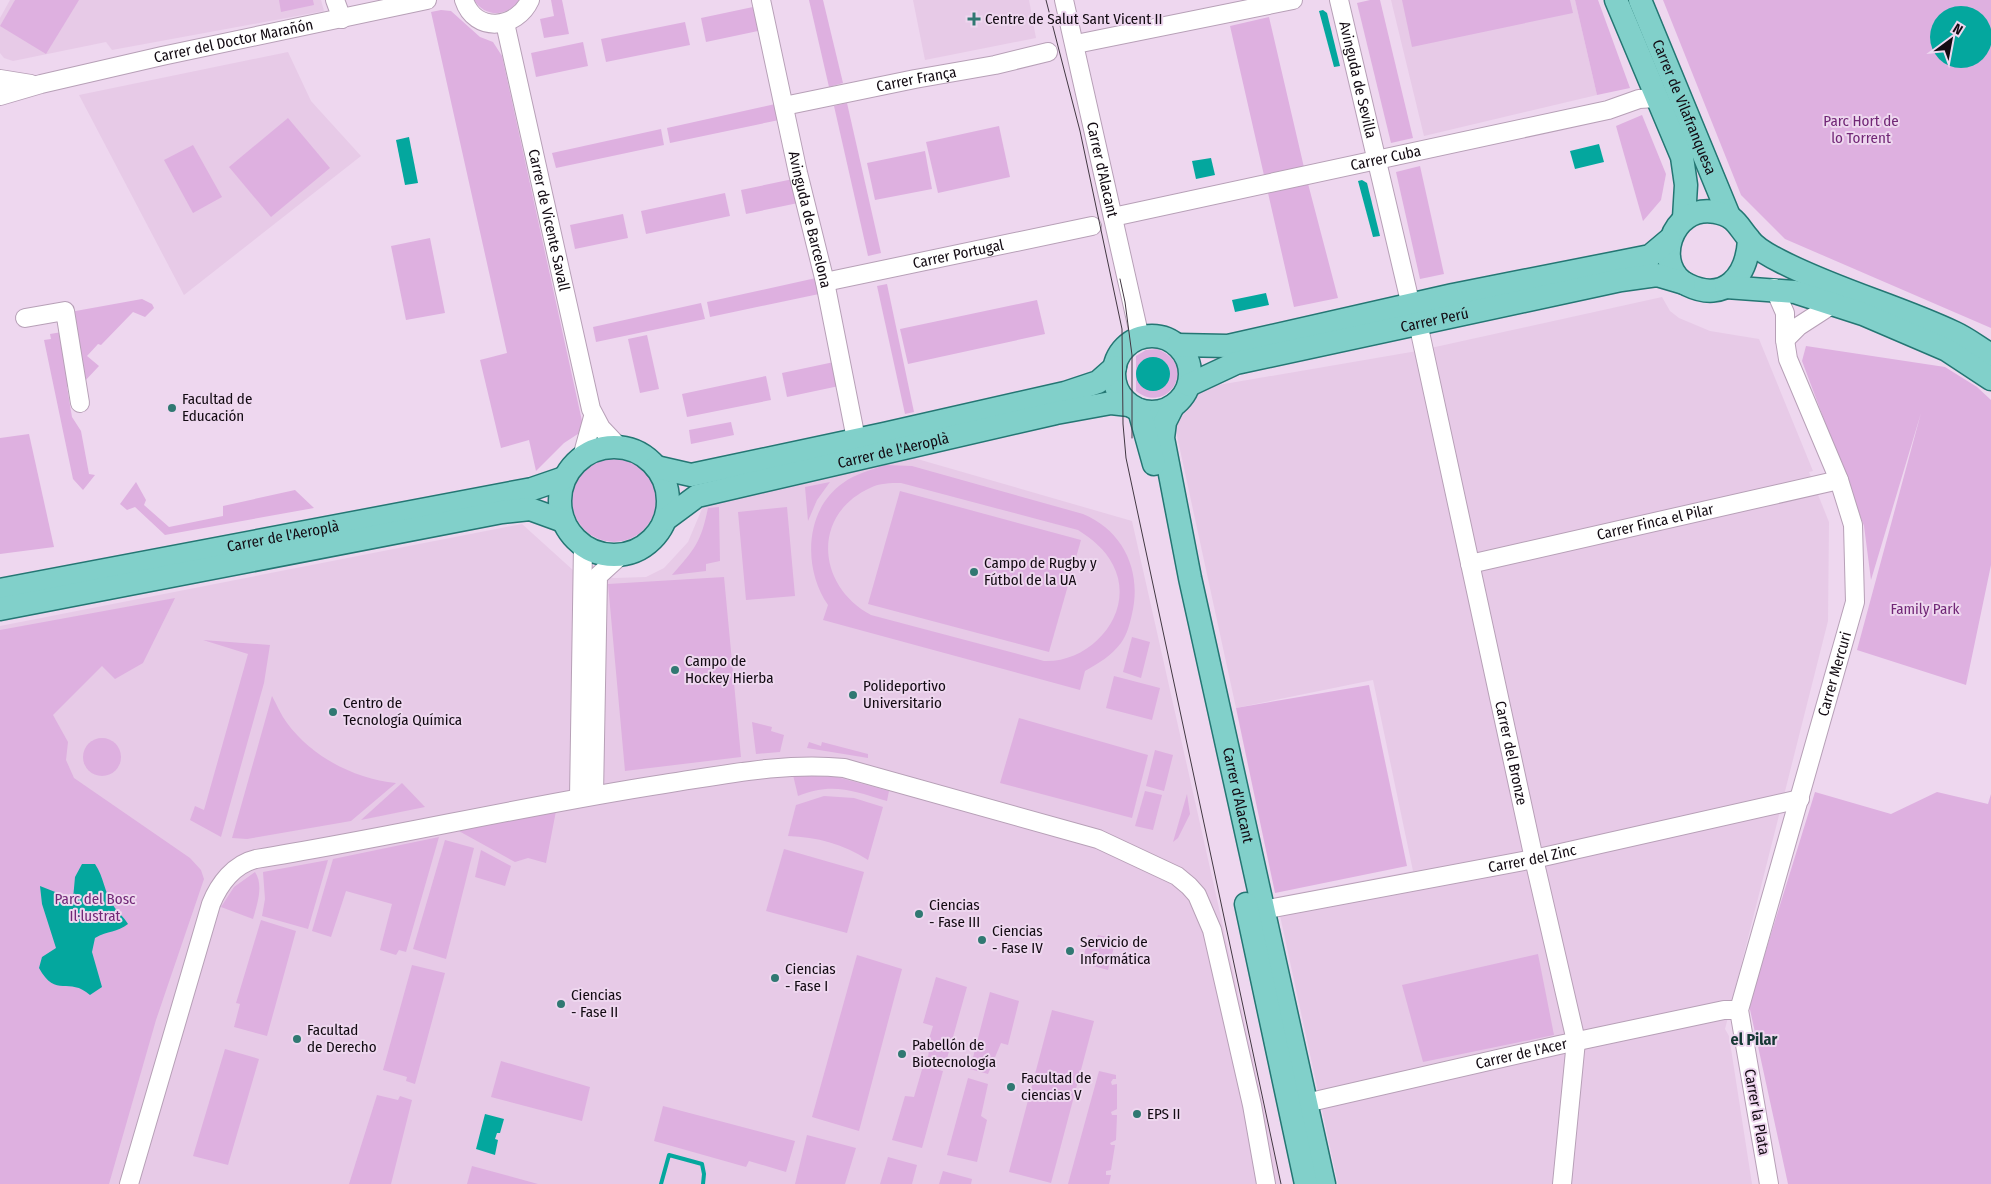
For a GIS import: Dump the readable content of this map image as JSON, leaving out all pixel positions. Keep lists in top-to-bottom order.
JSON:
{
  "streets": {
    "main road": [
      "Carrer de Vilafranquesa",
      "Carrer d'Alacant",
      "Carrer Perú",
      "Carrer de l'Aeroplà"
    ],
    "street": [
      "Carrer del Doctor Marañón",
      "Carrer França",
      "Avinguda de Sevilla",
      "Carrer Cuba",
      "Carrer de Vicente Savall",
      "Avinguda de Barcelona",
      "Carrer Portugal",
      "Carrer Finca el Pilar",
      "Carrer Mercuri",
      "Carrer del Bronze",
      "Carrer del Zinc",
      "Carrer de l'Acer",
      "Carrer la Plata"
    ]
  },
  "crossings": [
    ["Carrer França", "Avinguda de Barcelona"],
    ["Avinguda de Sevilla", "Carrer Cuba"],
    ["Avinguda de Sevilla", "Carrer Perú"],
    ["Avinguda de Sevilla", "Carrer del Bronze"],
    ["Carrer de Vilafranquesa", "Carrer Cuba"],
    ["Carrer de Vilafranquesa", "Carrer Perú"],
    ["Carrer Cuba", "Carrer d'Alacant"],
    ["Carrer d'Alacant", "Carrer Perú"],
    ["Carrer d'Alacant", "Carrer de l'Aeroplà"],
    ["Carrer d'Alacant", "Carrer del Zinc"],
    ["Carrer d'Alacant", "Carrer de l'Acer"],
    ["Avinguda de Barcelona", "Carrer Portugal"],
    ["Avinguda de Barcelona", "Carrer de l'Aeroplà"],
    ["Carrer Perú", "Carrer de l'Aeroplà"],
    ["Carrer Perú", "Carrer del Bronze"],
    ["Carrer Finca el Pilar", "Carrer Mercuri"],
    ["Carrer Finca el Pilar", "Carrer del Bronze"],
    ["Carrer Mercuri", "Carrer del Zinc"],
    ["Carrer Mercuri", "Carrer de l'Acer"],
    ["Carrer Mercuri", "Carrer la Plata"],
    ["Carrer del Bronze", "Carrer del Zinc"],
    ["Carrer del Bronze", "Carrer de l'Acer"],
    ["Carrer de l'Acer", "Carrer la Plata"]
  ],
  "districts": ["el Pilar"],
  "parks": ["Parc Hort de lo Torrent", "Family Park", "Parc del Bosc Il·lustrat"],
  "places": {
    "health": ["Centre de Salut Sant Vicent II"],
    "other": [
      "Facultad de Educación",
      "Campo de Rugby y Fútbol de la UA",
      "Campo de Hockey Hierba",
      "Polideportivo Universitario",
      "Centro de Tecnología Química",
      "Ciencias - Fase III",
      "Ciencias - Fase IV",
      "Servicio de Informática",
      "Ciencias - Fase I",
      "Ciencias - Fase II",
      "Facultad de Derecho",
      "Pabellón de Biotecnología",
      "Facultad de ciencias V",
      "EPS II"
    ]
  },
  "north": "top right"
}
